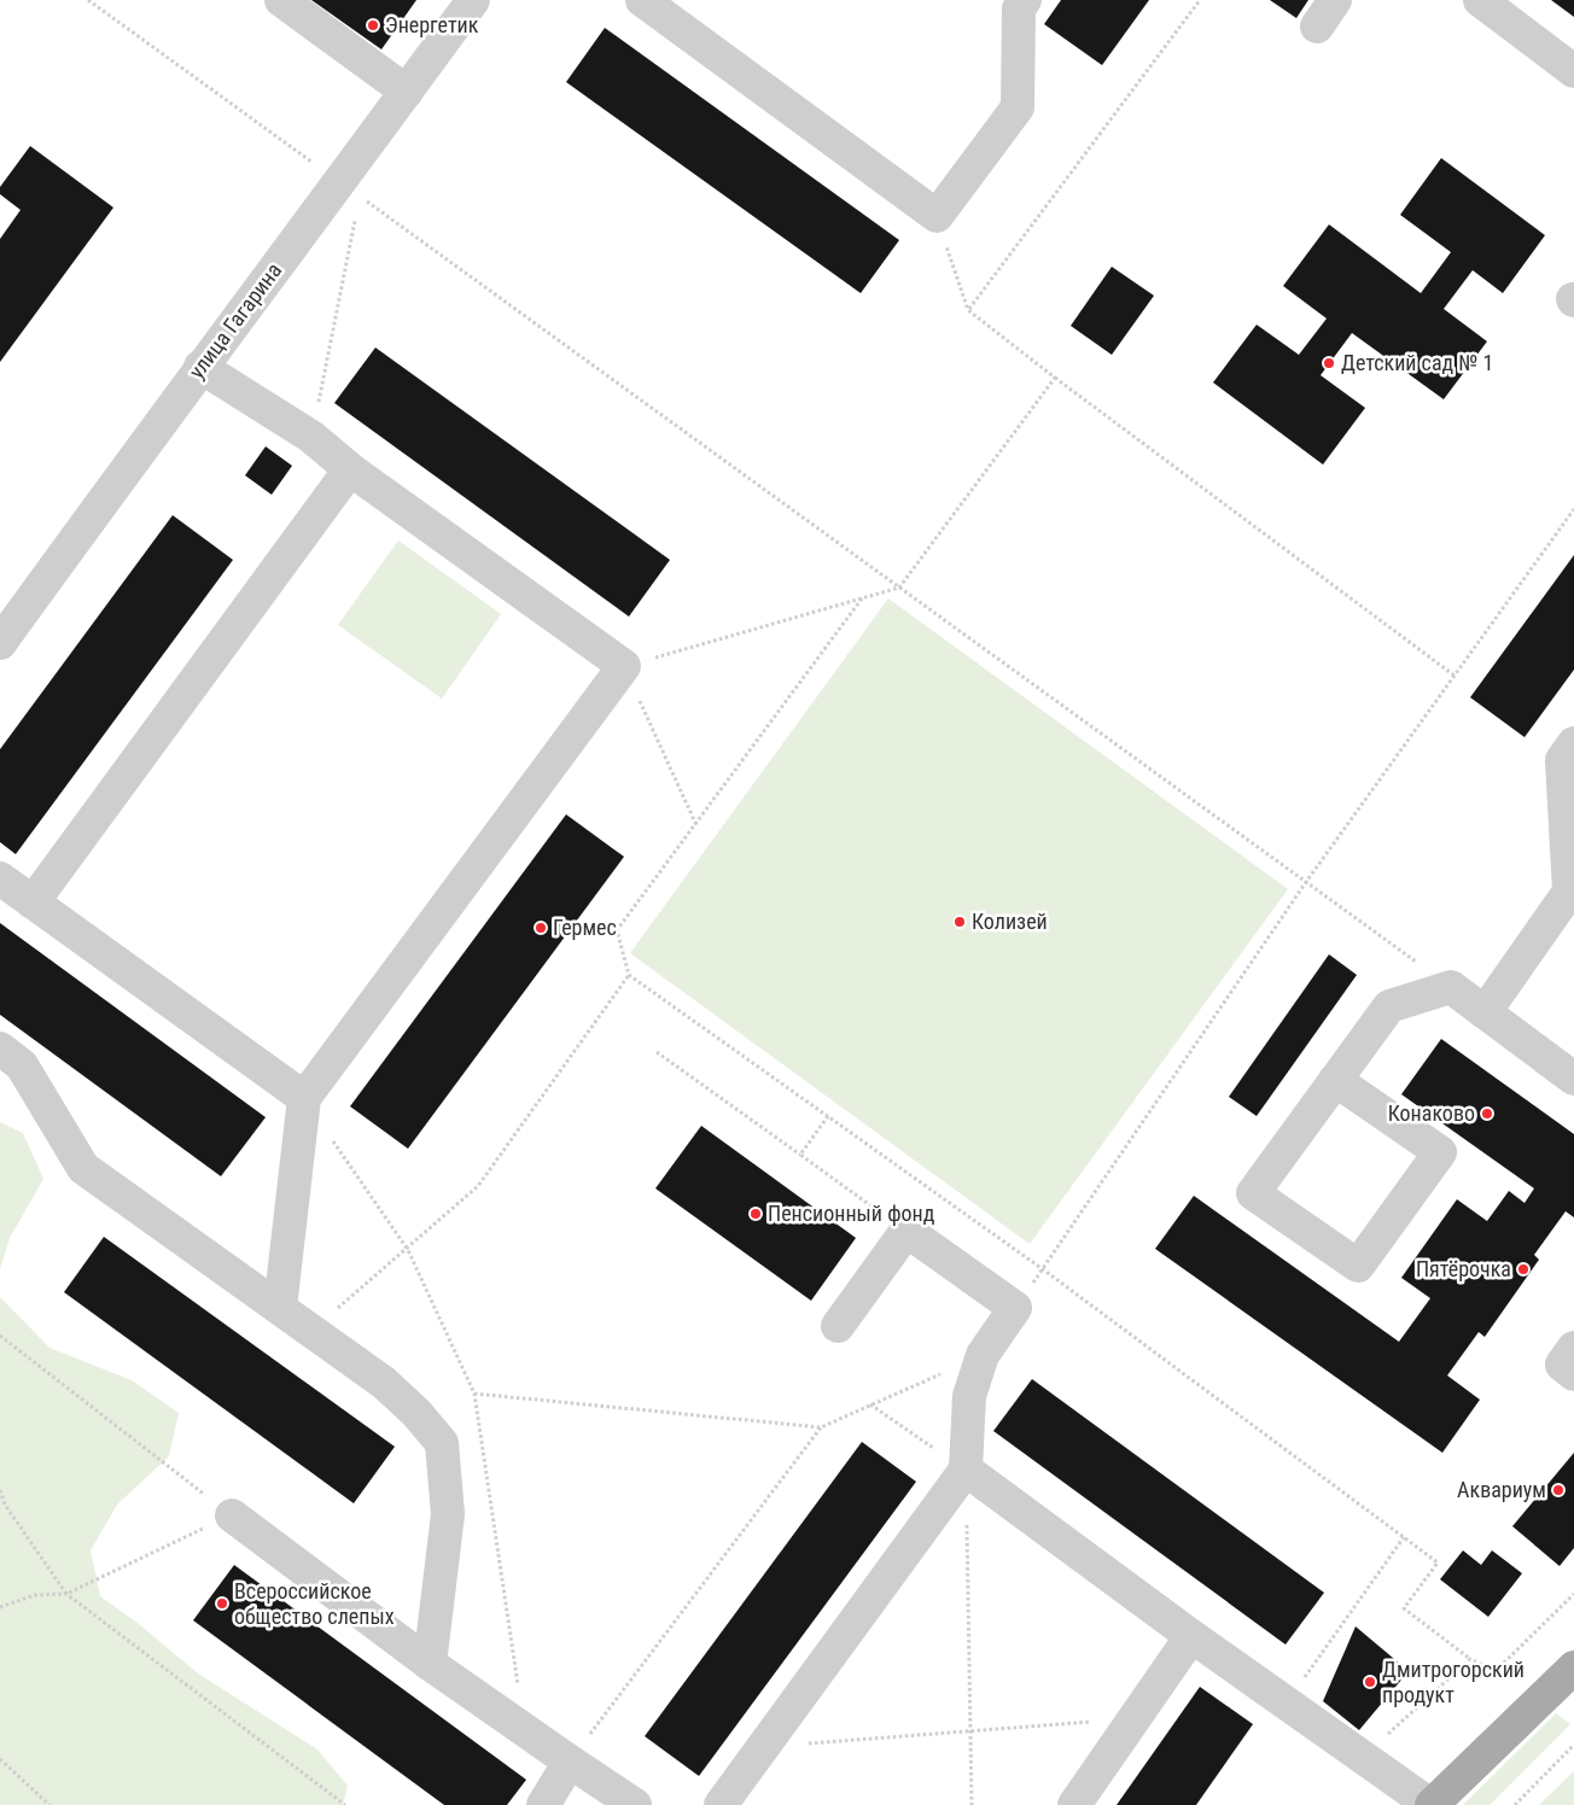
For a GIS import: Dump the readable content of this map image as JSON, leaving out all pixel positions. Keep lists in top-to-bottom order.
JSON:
{
  "streets": {
    "street": ["улица Гагарина"]
  },
  "places": [
    "Энергетик",
    "Детский сад № 1",
    "Колизей",
    "Гермес",
    "Конаково",
    "Пенсионный фонд",
    "Пятёрочка",
    "Аквариум",
    "Всероссийское общество слепых",
    "Дмитрогорский продукт"
  ]
}
